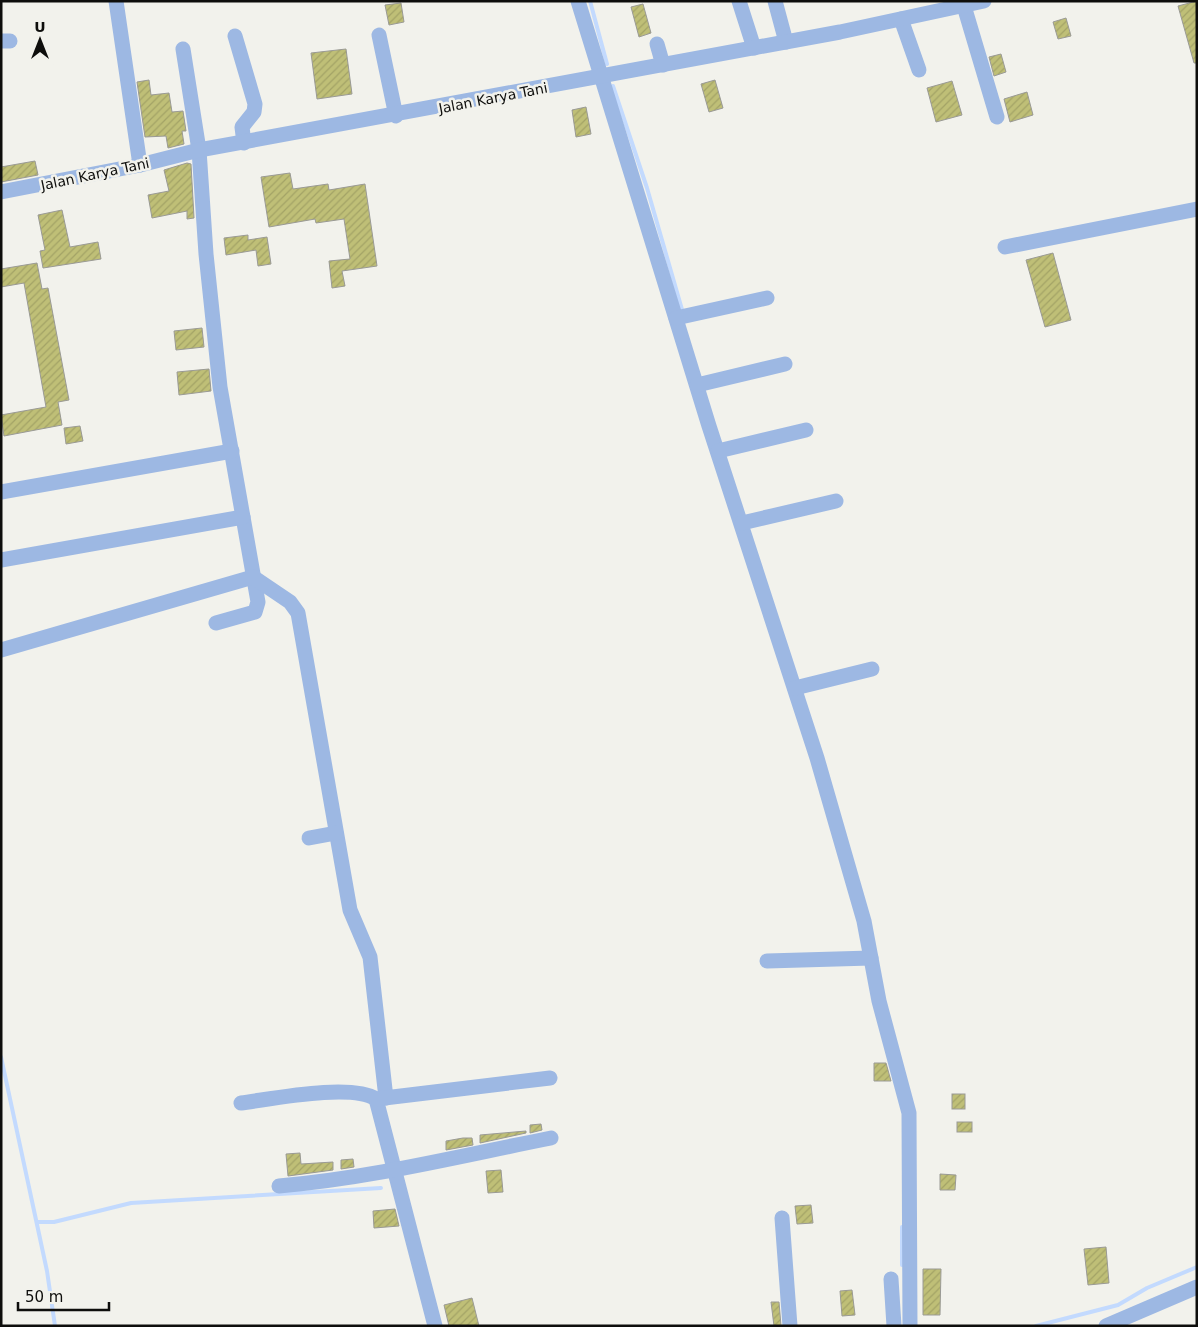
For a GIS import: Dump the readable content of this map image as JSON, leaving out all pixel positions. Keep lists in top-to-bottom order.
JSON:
{
  "streets": {
    "street": ["Jalan Karya Tani"]
  },
  "scale_bar": "50 m",
  "north": "top"
}
